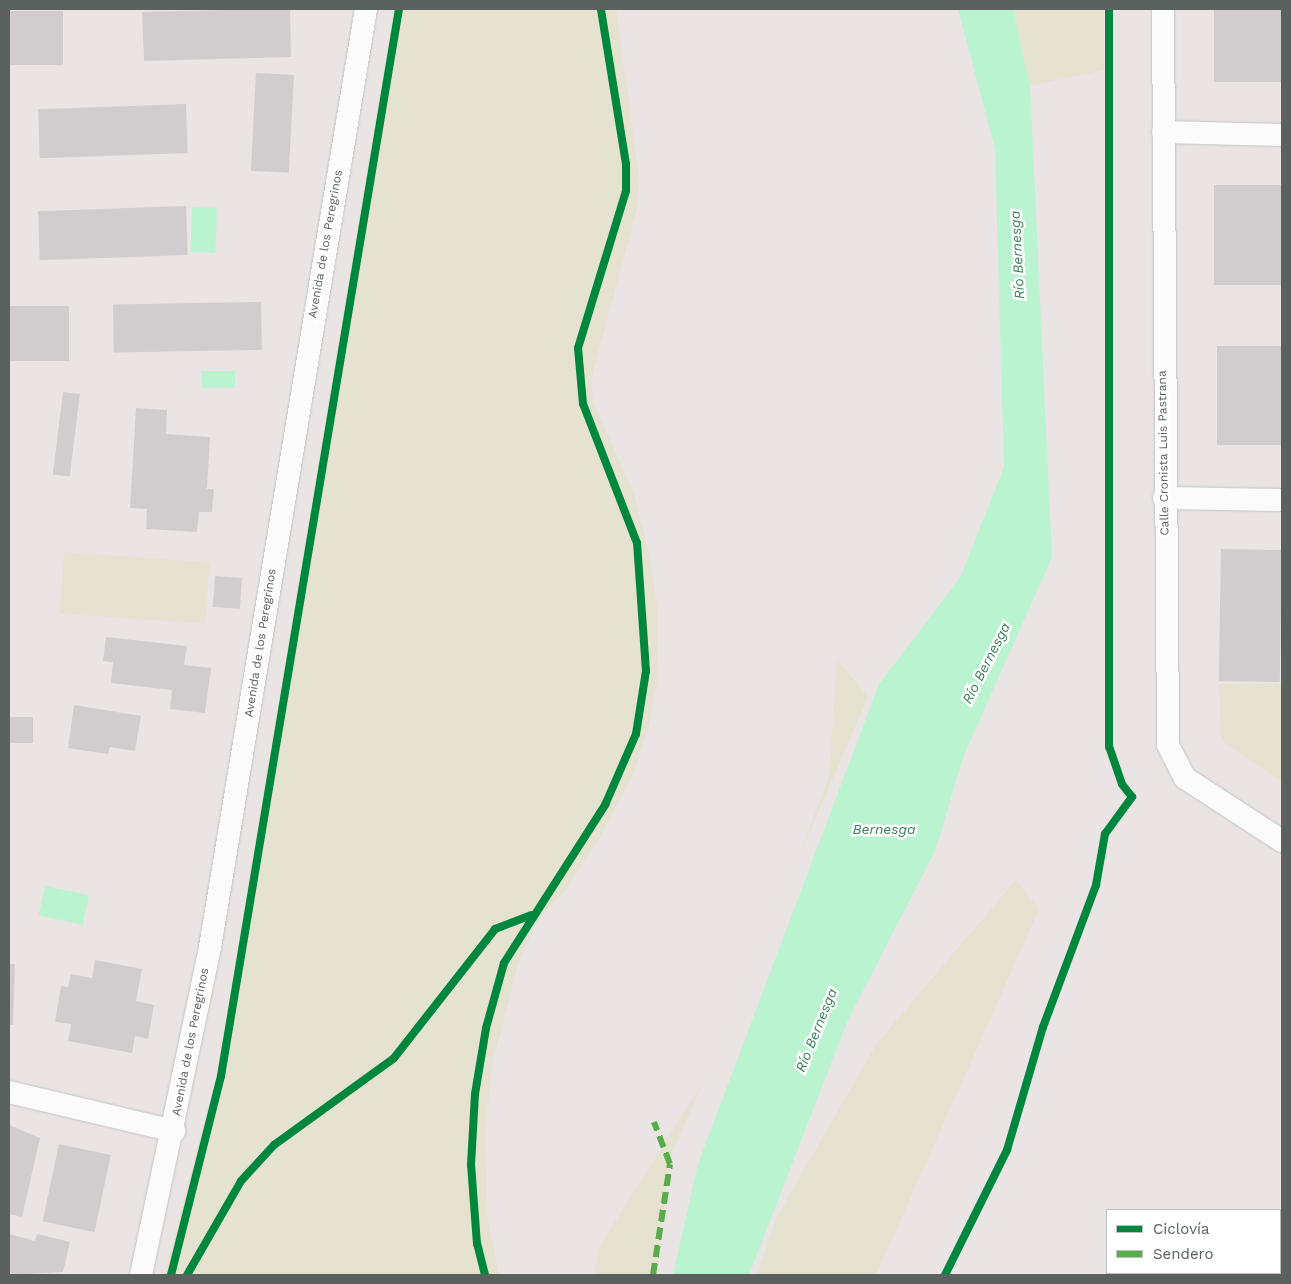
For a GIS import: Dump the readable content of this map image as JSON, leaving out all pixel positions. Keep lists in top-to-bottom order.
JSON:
{
  "streets": {
    "street": ["Avenida de los Peregrinos", "Calle Cronista Luis Pastrana"]
  },
  "water": ["Río Bernesga", "Bernesga"],
  "legend": ["Ciclovía", "Sendero"]
}
